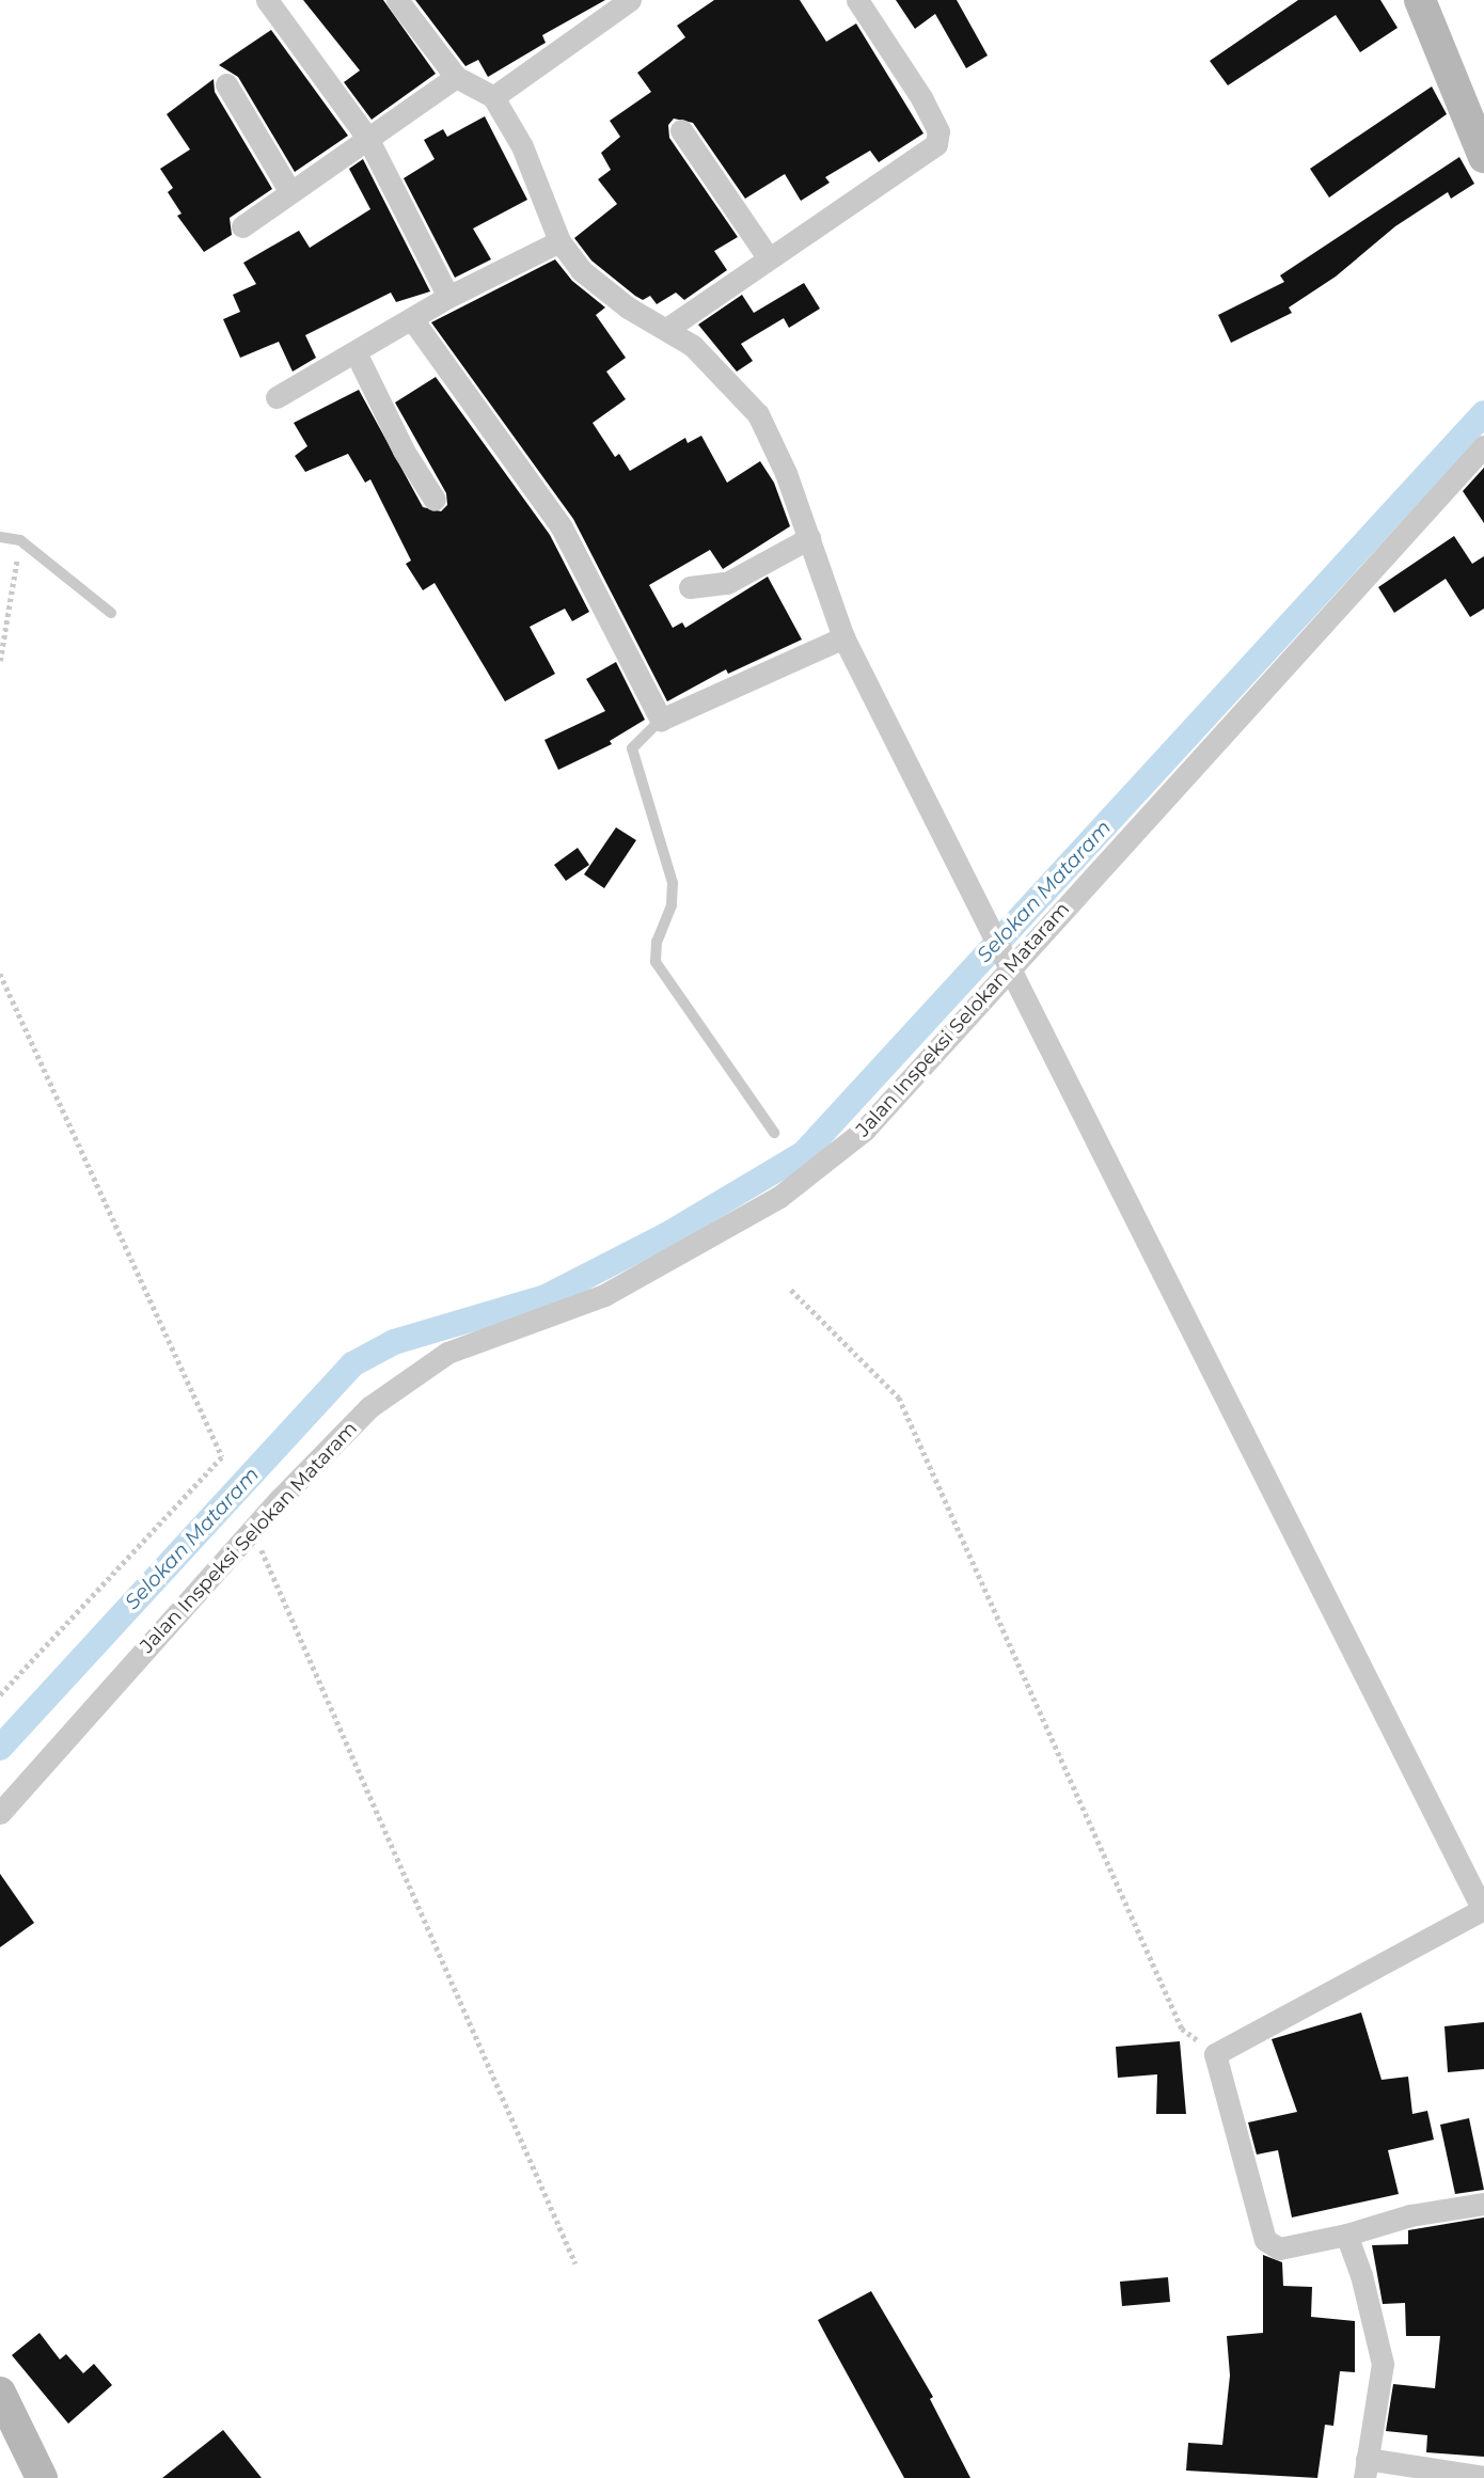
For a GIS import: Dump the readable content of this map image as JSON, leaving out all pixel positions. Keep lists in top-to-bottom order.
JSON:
{
  "streets": {
    "street": ["Jalan Inspeksi Selokan Mataram"]
  },
  "water": ["Selokan Mataram"]
}
